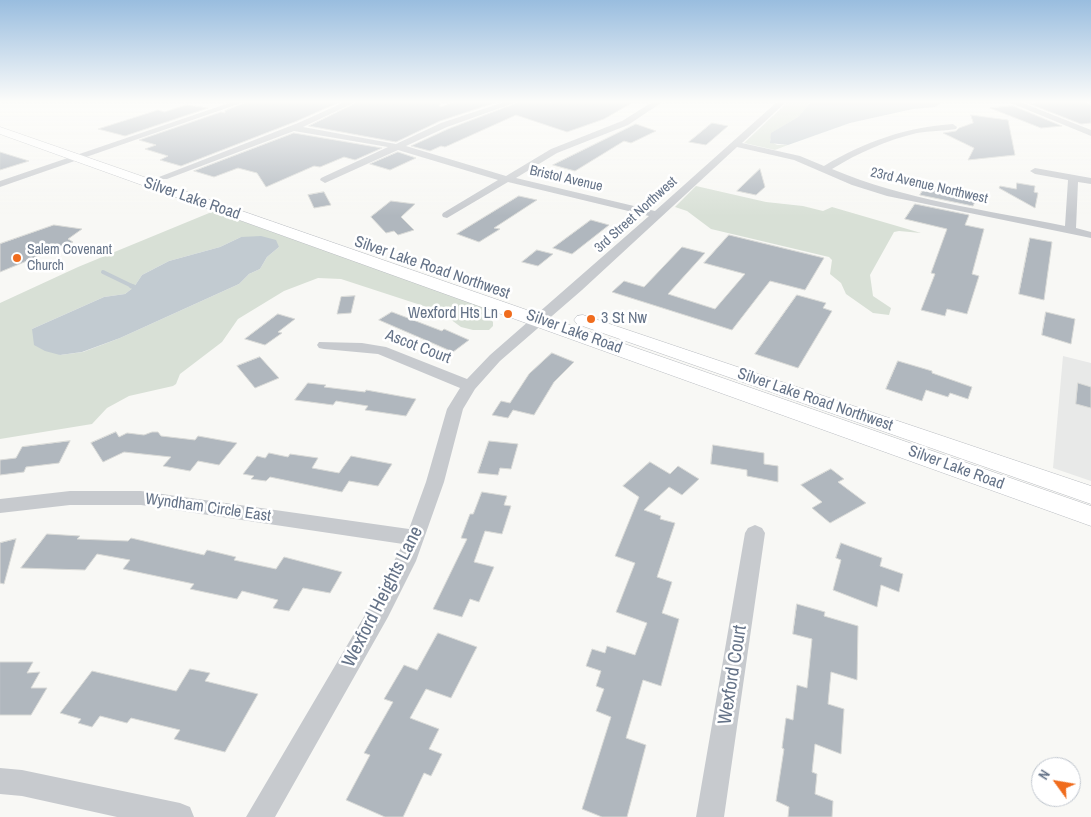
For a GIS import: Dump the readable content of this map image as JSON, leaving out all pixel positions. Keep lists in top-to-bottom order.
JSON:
{
  "streets": {
    "main road": ["Silver Lake Road", "Silver Lake Road Northwest"],
    "street": [
      "Bristol Avenue",
      "23rd Avenue Northwest",
      "3rd Street Northwest",
      "Ascot Court",
      "Wyndham Circle East",
      "Wexford Heights Lane",
      "Wexford Court"
    ]
  },
  "crossings": [
    ["Bristol Avenue", "3rd Street Northwest"],
    ["23rd Avenue Northwest", "3rd Street Northwest"],
    ["Silver Lake Road", "3rd Street Northwest"],
    ["Silver Lake Road", "Silver Lake Road Northwest"],
    ["Silver Lake Road", "Wexford Heights Lane"],
    ["3rd Street Northwest", "Silver Lake Road Northwest"],
    ["3rd Street Northwest", "Wexford Heights Lane"],
    ["Silver Lake Road Northwest", "Wexford Heights Lane"],
    ["Ascot Court", "Wexford Heights Lane"],
    ["Wyndham Circle East", "Wexford Heights Lane"]
  ],
  "places": ["Salem Covenant Church", "Wexford Hts Ln", "3 St Nw"],
  "north": "top left"
}
